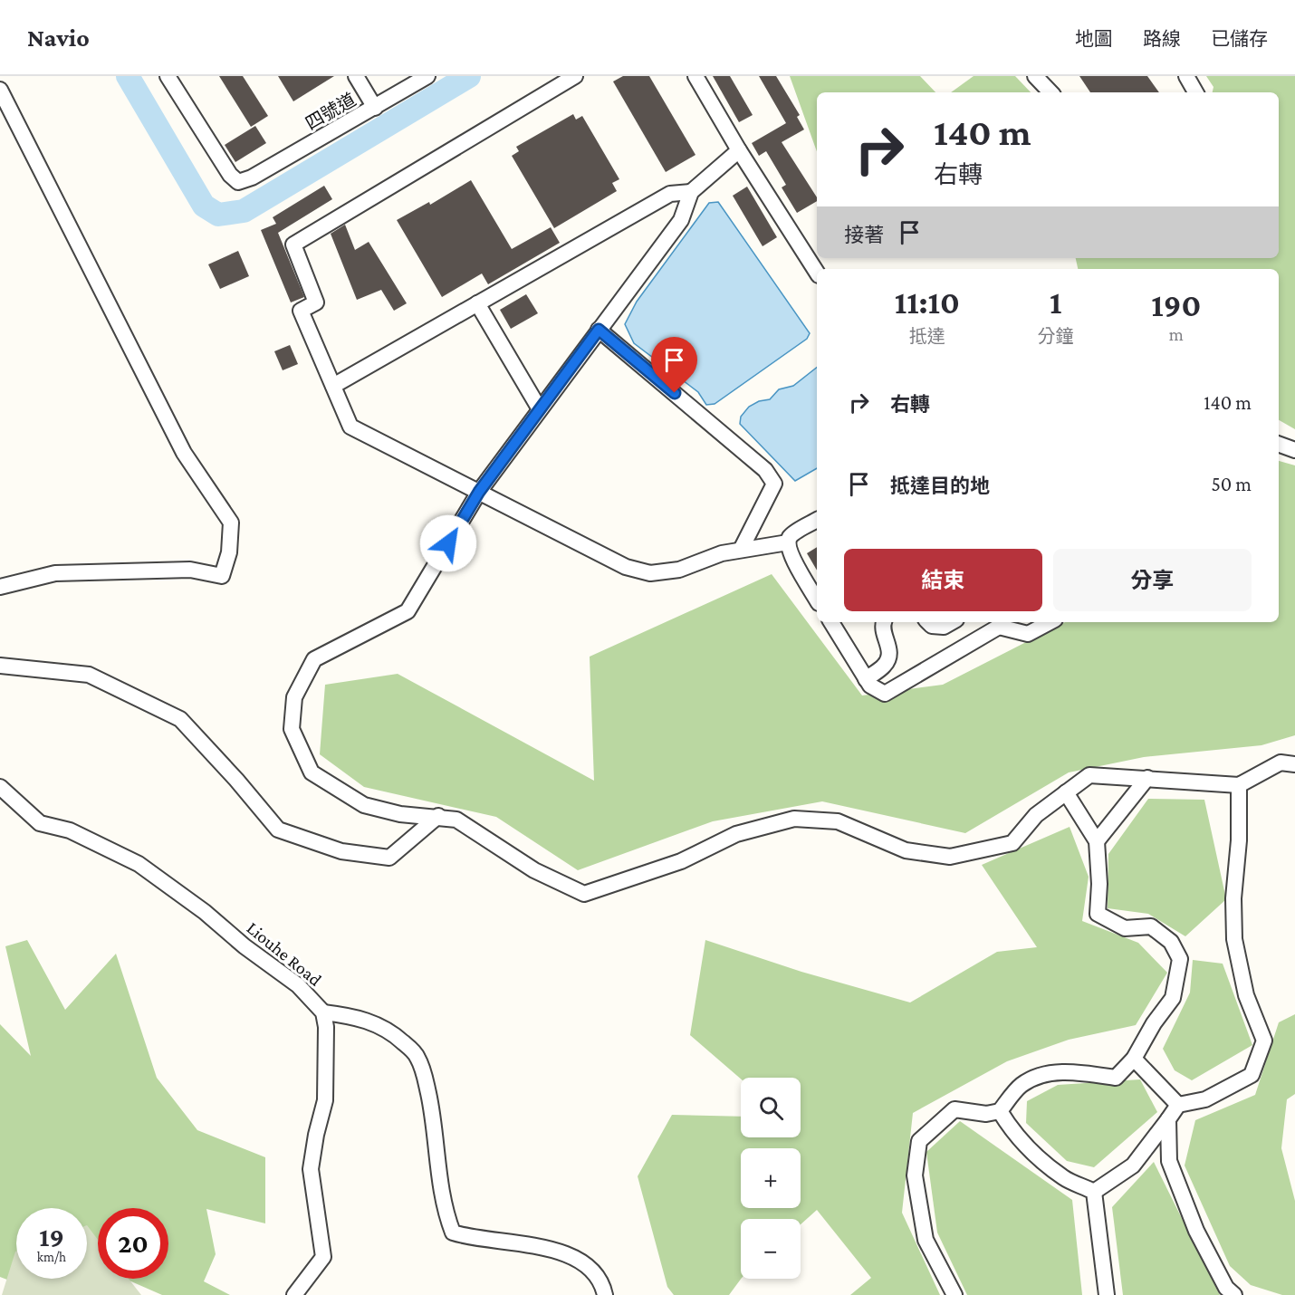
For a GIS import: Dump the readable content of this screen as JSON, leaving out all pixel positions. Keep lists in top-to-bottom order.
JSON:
{
  "streets": {
    "street": ["四號道", "Liouhe Road"]
  },
  "page": {
    "header": "Navio",
    "nav": ["地圖", "路線", "已儲存"],
    "turn": ["140 m", "右轉"],
    "then": "接著",
    "eta": [
      "11:10",
      "抵達",
      "1",
      "分鐘",
      "190",
      "m"
    ],
    "list": [
      {
        "name": "右轉",
        "value": "140 m"
      },
      {
        "name": "抵達目的地",
        "value": "50 m"
      }
    ],
    "buttons": ["結束", "分享"],
    "map_buttons": ["+", "−"],
    "speed": "19 km/h",
    "limit": "20"
  }
}
